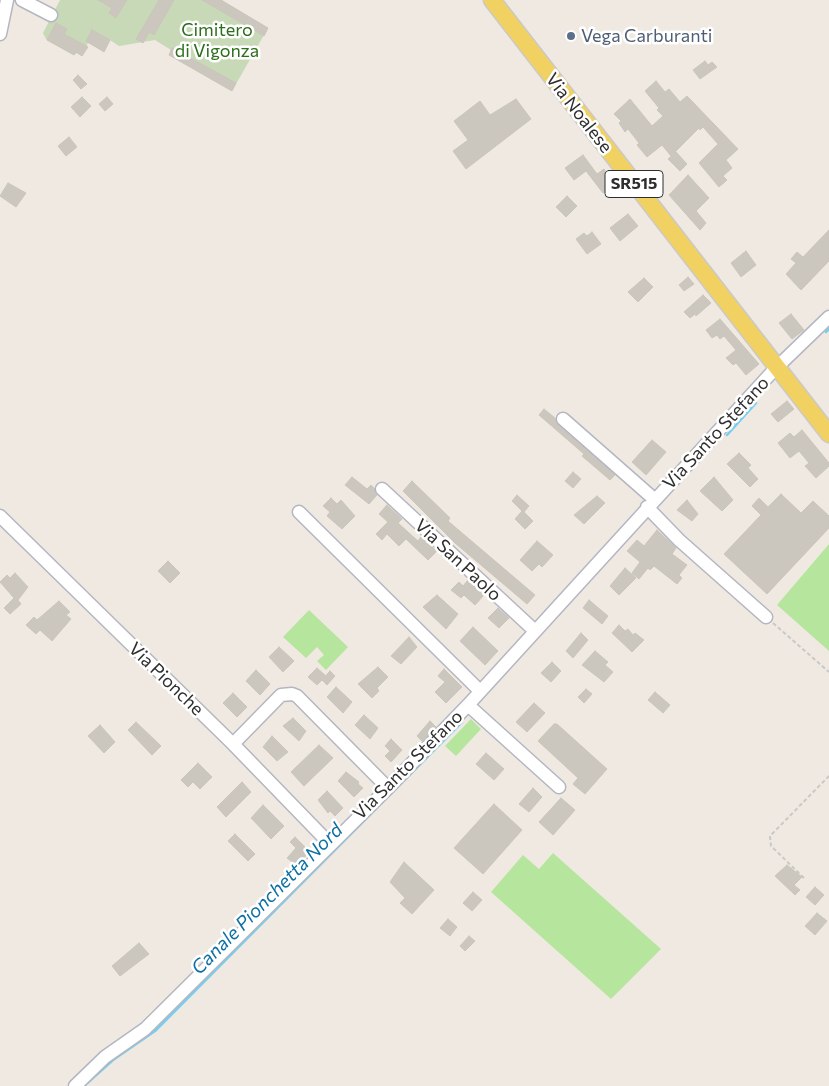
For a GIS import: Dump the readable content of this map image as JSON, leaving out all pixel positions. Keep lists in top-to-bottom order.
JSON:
{
  "streets": {
    "main road": ["Via Noalese", "SR515"],
    "street": ["Via Santo Stefano", "Via San Paolo", "Via Pionche"]
  },
  "crossings": [
    ["Via Noalese", "Via Santo Stefano"],
    ["Via Santo Stefano", "Via San Paolo"],
    ["Via Santo Stefano", "Via Pionche"]
  ],
  "water": ["Canale Pionchetta Nord"],
  "parks": ["Cimitero di Vigonza"],
  "places": ["Vega Carburanti"]
}
